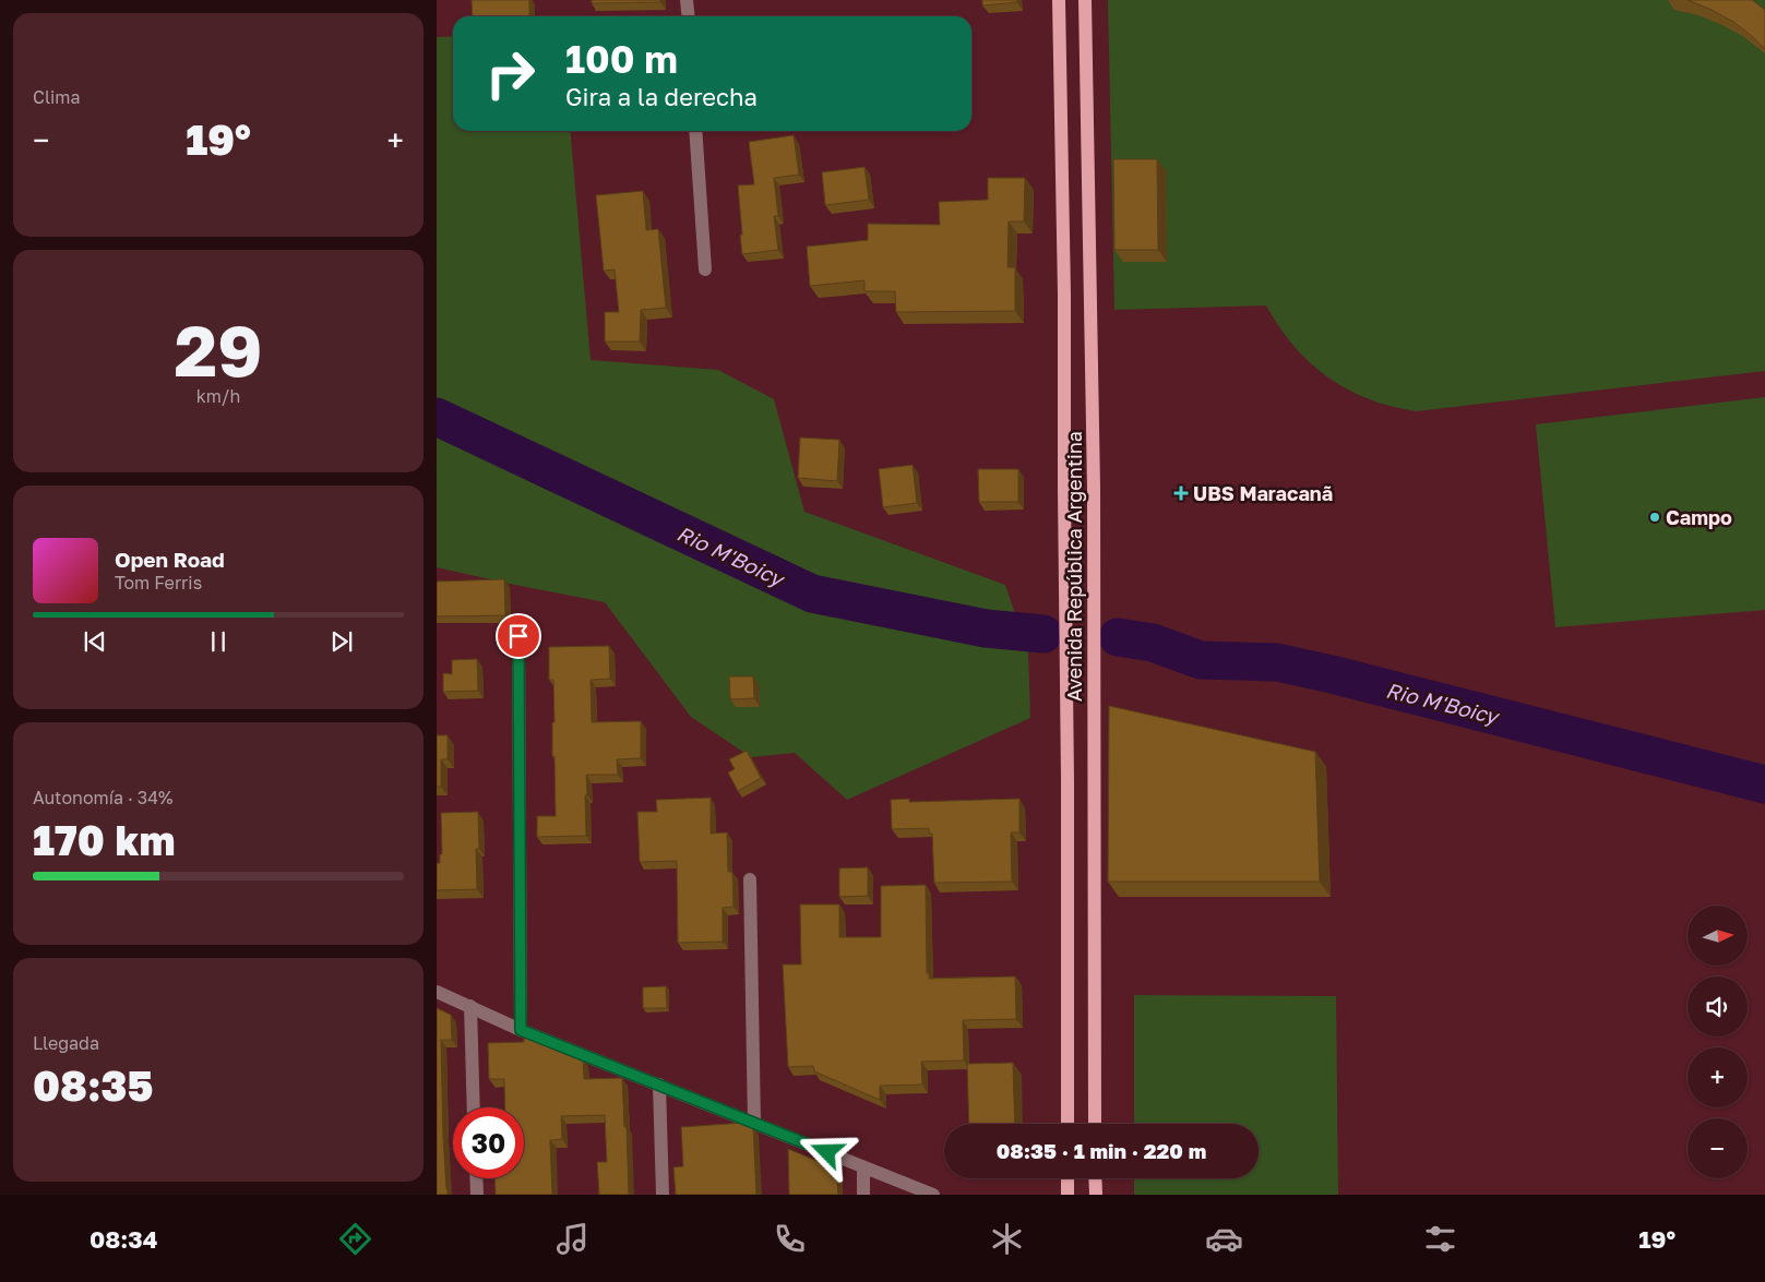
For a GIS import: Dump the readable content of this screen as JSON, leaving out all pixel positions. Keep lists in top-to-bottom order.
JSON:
{
  "streets": {
    "main road": ["Avenida República Argentina"]
  },
  "water": ["Rio M'Boicy"],
  "places": {
    "health": ["UBS Maracanã"],
    "other": ["Campo"]
  },
  "north": "right",
  "page": {
    "tile": [
      "Clima",
      ["29", "km/h"],
      ["Autonomía · 34%", "170 km"],
      ["Llegada", "08:35"]
    ],
    "turn": ["100 m", "Gira a la derecha"],
    "heat": ["−", "19°", "+"],
    "song": ["Open Road", "Tom Ferris"],
    "map_buttons": ["+", "−"],
    "limit": "30",
    "trip": "08:35 · 1 min · 220 m",
    "tabs": ["08:34", "19°"]
  }
}
